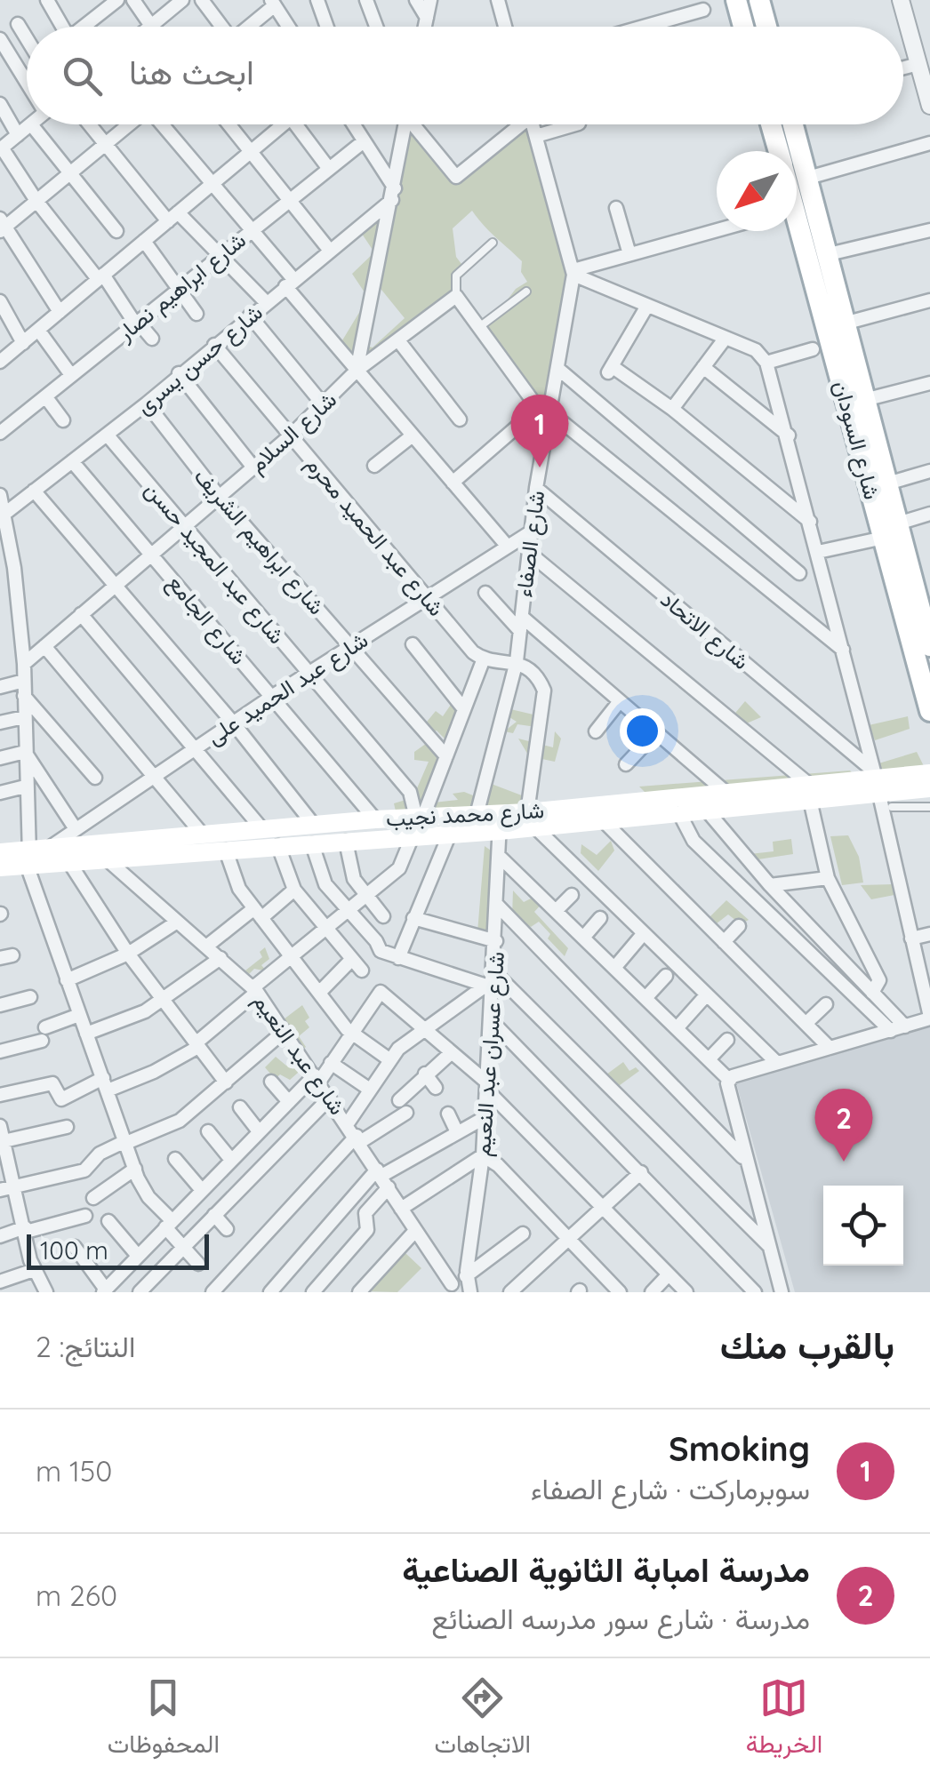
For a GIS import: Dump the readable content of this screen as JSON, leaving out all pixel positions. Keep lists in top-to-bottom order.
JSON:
{
  "streets": {
    "main road": ["شارع السودان", "شارع محمد نجيب"],
    "street": [
      "شارع ابراهيم نصار",
      "شارع حسن يسرى",
      "شارع السلام",
      "شارع عبد الحميد محرم",
      "شارع ابراهيم الشريف",
      "شارع الصفاء",
      "شارع عبد المجيد حسن",
      "شارع الجامع",
      "شارع الاتحاد",
      "شارع عبد الحميد على",
      "شارع عبد النعيم",
      "شارع عسران عبد النعيم"
    ]
  },
  "crossings": [
    ["شارع حسن يسرى", "شارع عبد الحميد محرم"],
    ["شارع حسن يسرى", "شارع ابراهيم الشريف"],
    ["شارع حسن يسرى", "شارع عبد المجيد حسن"],
    ["شارع حسن يسرى", "شارع الجامع"],
    ["شارع السلام", "شارع عبد الحميد محرم"],
    ["شارع السلام", "شارع ابراهيم الشريف"],
    ["شارع السلام", "شارع عبد المجيد حسن"],
    ["شارع السلام", "شارع الجامع"],
    ["شارع عبد الحميد محرم", "شارع عبد الحميد على"],
    ["شارع ابراهيم الشريف", "شارع عبد الحميد على"],
    ["شارع الصفاء", "شارع الاتحاد"],
    ["شارع الصفاء", "شارع عبد الحميد على"],
    ["شارع الصفاء", "شارع محمد نجيب"],
    ["شارع عبد المجيد حسن", "شارع عبد الحميد على"],
    ["شارع عبد المجيد حسن", "شارع محمد نجيب"],
    ["شارع الجامع", "شارع عبد الحميد على"],
    ["شارع الجامع", "شارع محمد نجيب"],
    ["شارع الاتحاد", "شارع محمد نجيب"],
    ["شارع عبد الحميد على", "شارع محمد نجيب"],
    ["شارع محمد نجيب", "شارع عبد النعيم"],
    ["شارع محمد نجيب", "شارع عسران عبد النعيم"]
  ],
  "scale_bar": "100 m",
  "north": "bottom left",
  "page": {
    "search": "ابحث هنا",
    "pins": ["1", "2"],
    "scale": "100 m",
    "heading": ["بالقرب منك", "النتائج: 2"],
    "list": [
      {
        "mark": "1",
        "name": "Smoking",
        "note": "سوبرماركت · شارع الصفاء",
        "value": "150 m"
      },
      {
        "mark": "2",
        "name": "مدرسة امبابة الثانوية الصناعية",
        "note": "مدرسة · شارع سور مدرسه الصنائع",
        "value": "260 m"
      }
    ],
    "nav": ["الخريطة", "الاتجاهات", "المحفوظات"]
  }
}
